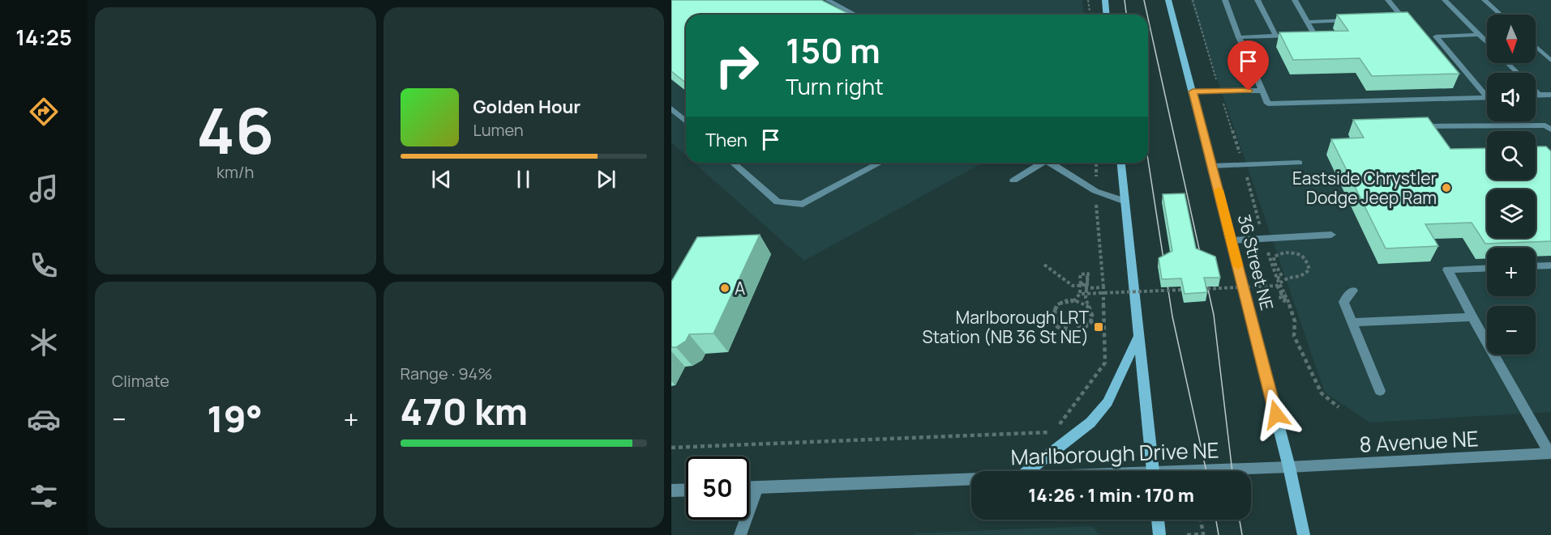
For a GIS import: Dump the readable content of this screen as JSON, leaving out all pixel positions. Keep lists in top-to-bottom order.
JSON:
{
  "streets": {
    "main road": ["36 Street NE"],
    "street": ["8 Avenue NE", "Marlborough Drive NE"]
  },
  "crossings": [
    ["36 Street NE", "8 Avenue NE"],
    ["36 Street NE", "Marlborough Drive NE"],
    ["8 Avenue NE", "Marlborough Drive NE"]
  ],
  "places": {
    "other": ["Eastside Chrystler Dodge Jeep Ram", "A"],
    "transit": ["Marlborough LRT Station (NB 36 St NE)"]
  },
  "north": "bottom",
  "page": {
    "tabs": "14:25",
    "tile": [
      ["46", "km/h"],
      "Climate",
      ["Range · 94%", "470 km"]
    ],
    "map_buttons": ["+", "−"],
    "turn": ["150 m", "Turn right"],
    "song": ["Golden Hour", "Lumen"],
    "then": "Then",
    "heat": ["−", "19°", "+"],
    "limit": "50",
    "trip": "14:26 · 1 min · 170 m"
  }
}
